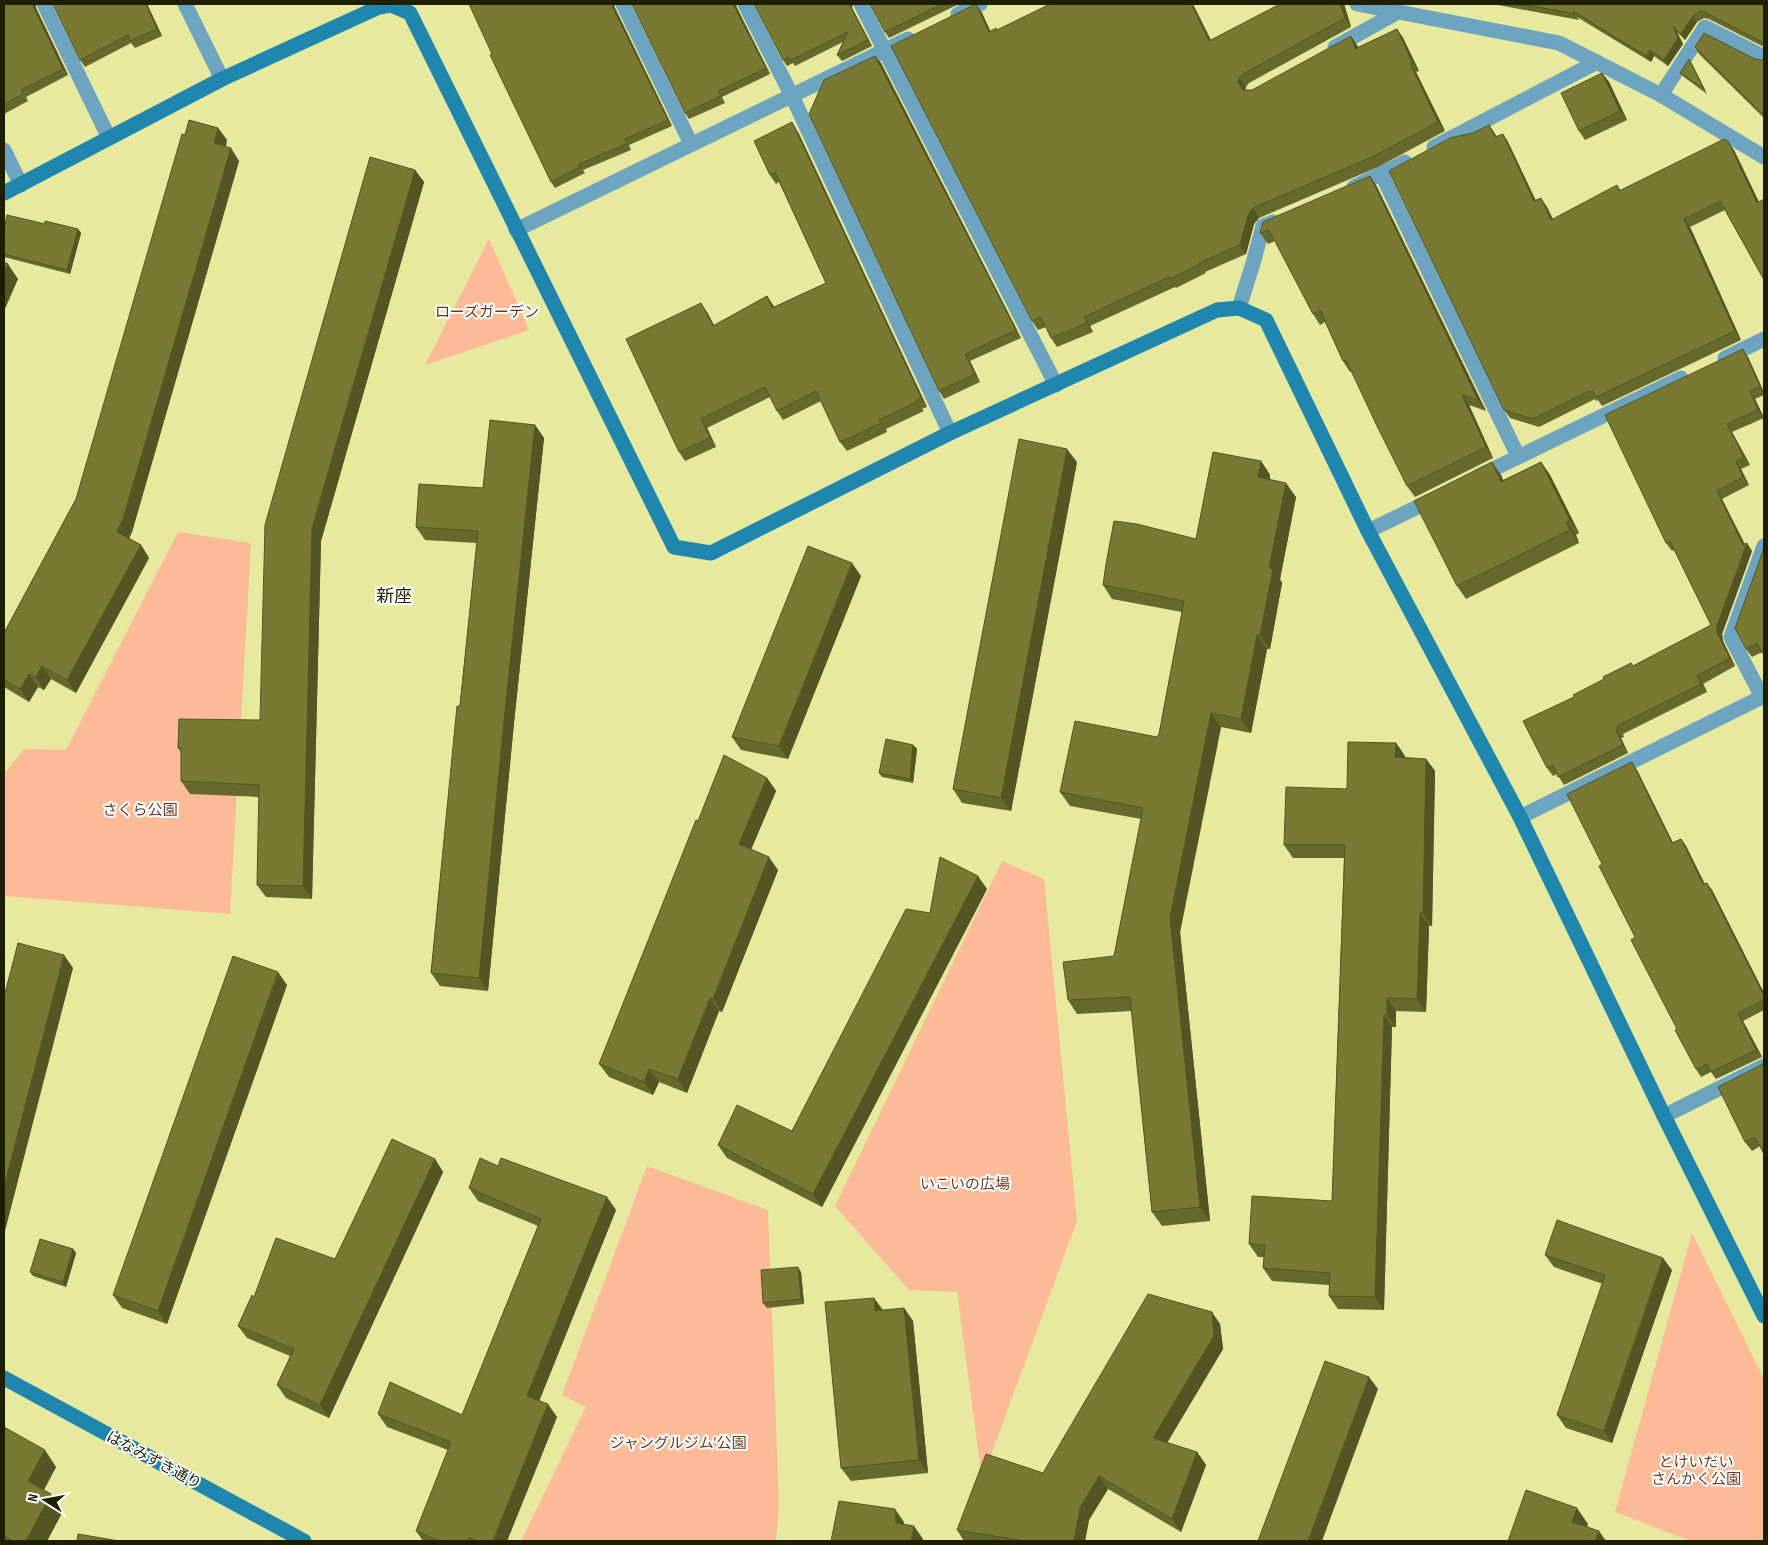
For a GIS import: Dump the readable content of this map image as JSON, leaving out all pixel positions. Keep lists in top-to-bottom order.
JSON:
{
  "streets": {
    "street": ["はなみずき通り"]
  },
  "districts": ["新座"],
  "parks": [
    "ローズガーデン",
    "さくら公園",
    "いこいの広場",
    "ジャングルジム’公園",
    "とけいだい さんかく公園"
  ],
  "north": "left"
}
